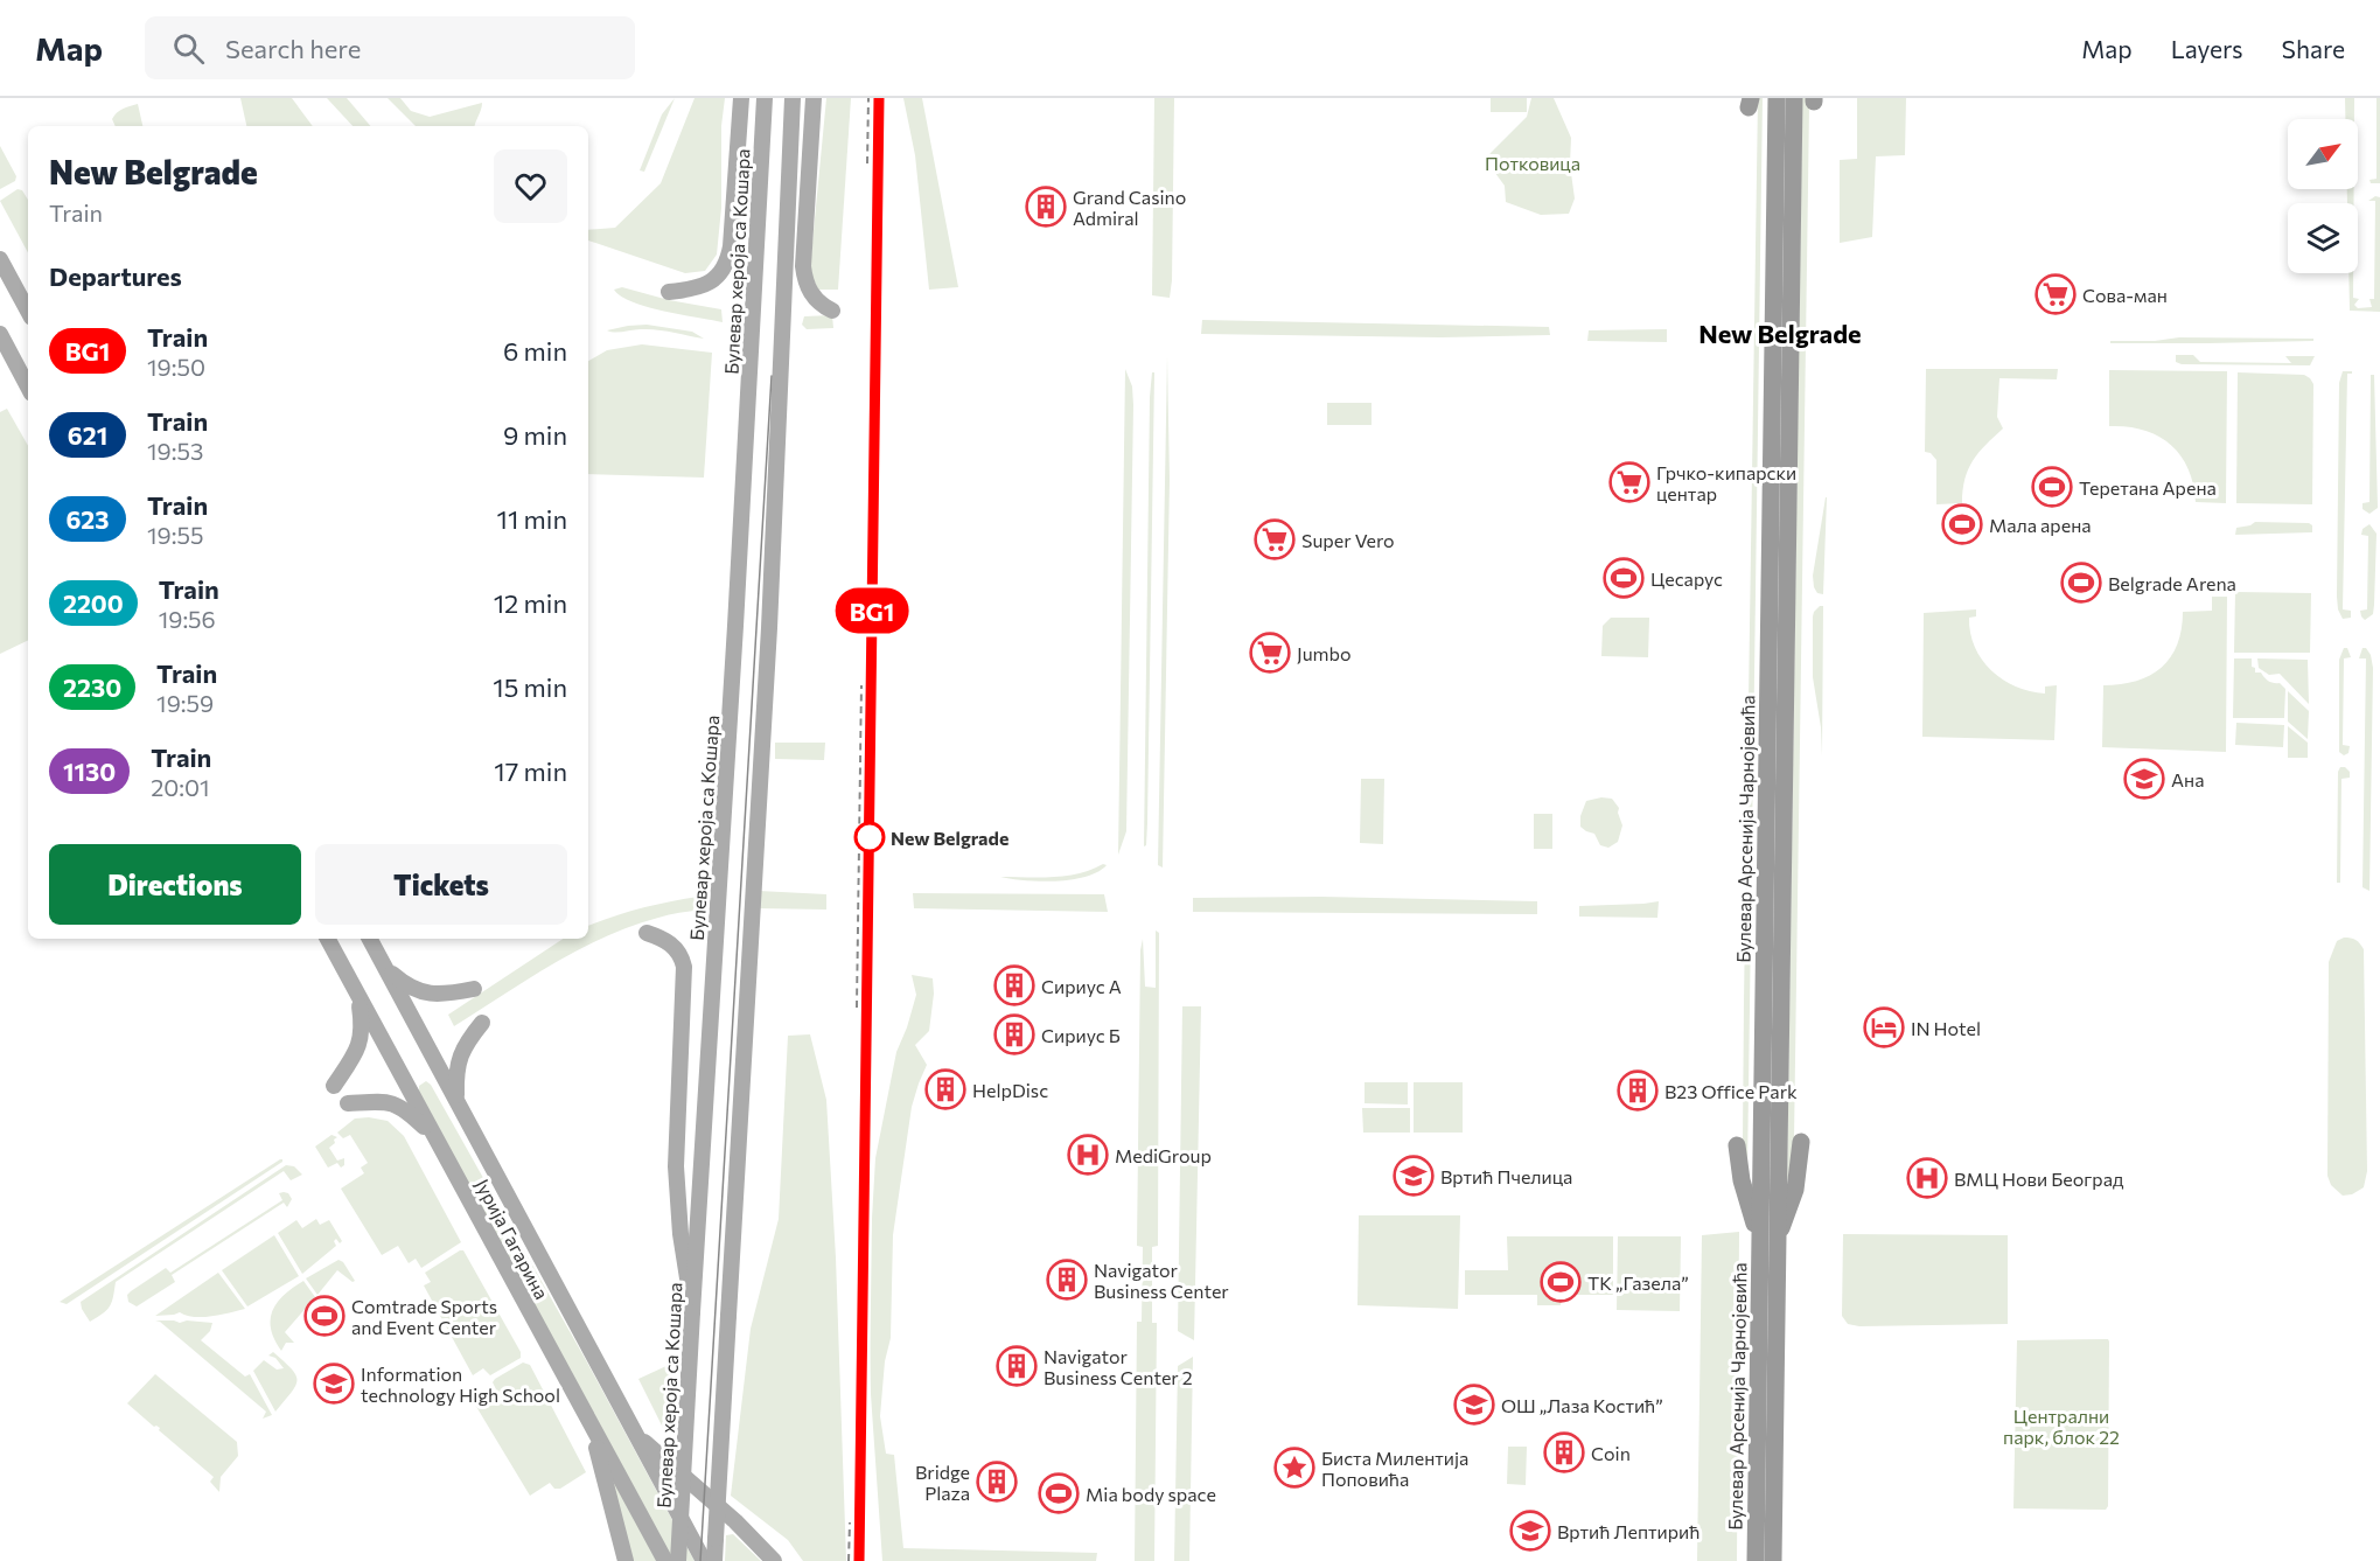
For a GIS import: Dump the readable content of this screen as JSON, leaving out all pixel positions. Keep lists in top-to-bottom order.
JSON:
{
  "streets": {
    "highway": ["Булевар Арсенија Чарнојевића"],
    "main road": ["Булевар хероја са Кошара", "Јурија Гагарина"]
  },
  "districts": ["New Belgrade"],
  "parks": ["Потковица", "Централни парк, блок 22"],
  "places": {
    "building": [
      "Grand Casino Admiral",
      "Сириус А",
      "Сириус Б",
      "HelpDisc",
      "B23 Office Park",
      "Navigator Business Center",
      "Navigator Business Center 2",
      "Coin",
      "Bridge Plaza"
    ],
    "supermarket": [
      "Сова-ман",
      "Грчко-кипарски центар",
      "Super Vero",
      "Jumbo"
    ],
    "sports": [
      "Теретана Арена",
      "Мала арена",
      "Цесарус",
      "Belgrade Arena",
      "ТК „Газела”",
      "Comtrade Sports and Event Center",
      "Mia body space"
    ],
    "school or university": [
      "Ана",
      "Вртић Пчелица",
      "Information technology High School",
      "ОШ „Лаза Костић”",
      "Вртић Лептирић"
    ],
    "other": ["New Belgrade"],
    "hotel": ["IN Hotel"],
    "hospital": ["MediGroup", "ВМЦ Нови Београд"],
    "place": ["Биста Милентија Поповића"]
  },
  "north": "top right",
  "page": {
    "header": "Map",
    "search": "Search here",
    "nav": ["Map", "Layers", "Share"],
    "on_map": "BG1",
    "heading": [
      ["New Belgrade", "Train"],
      "Departures"
    ],
    "list": [
      {
        "mark": "BG1",
        "name": "Train",
        "note": "19:50",
        "value": "6 min"
      },
      {
        "mark": "621",
        "name": "Train",
        "note": "19:53",
        "value": "9 min"
      },
      {
        "mark": "623",
        "name": "Train",
        "note": "19:55",
        "value": "11 min"
      },
      {
        "mark": "2200",
        "name": "Train",
        "note": "19:56",
        "value": "12 min"
      },
      {
        "mark": "2230",
        "name": "Train",
        "note": "19:59",
        "value": "15 min"
      },
      {
        "mark": "1130",
        "name": "Train",
        "note": "20:01",
        "value": "17 min"
      }
    ],
    "buttons": ["Directions", "Tickets"]
  }
}
